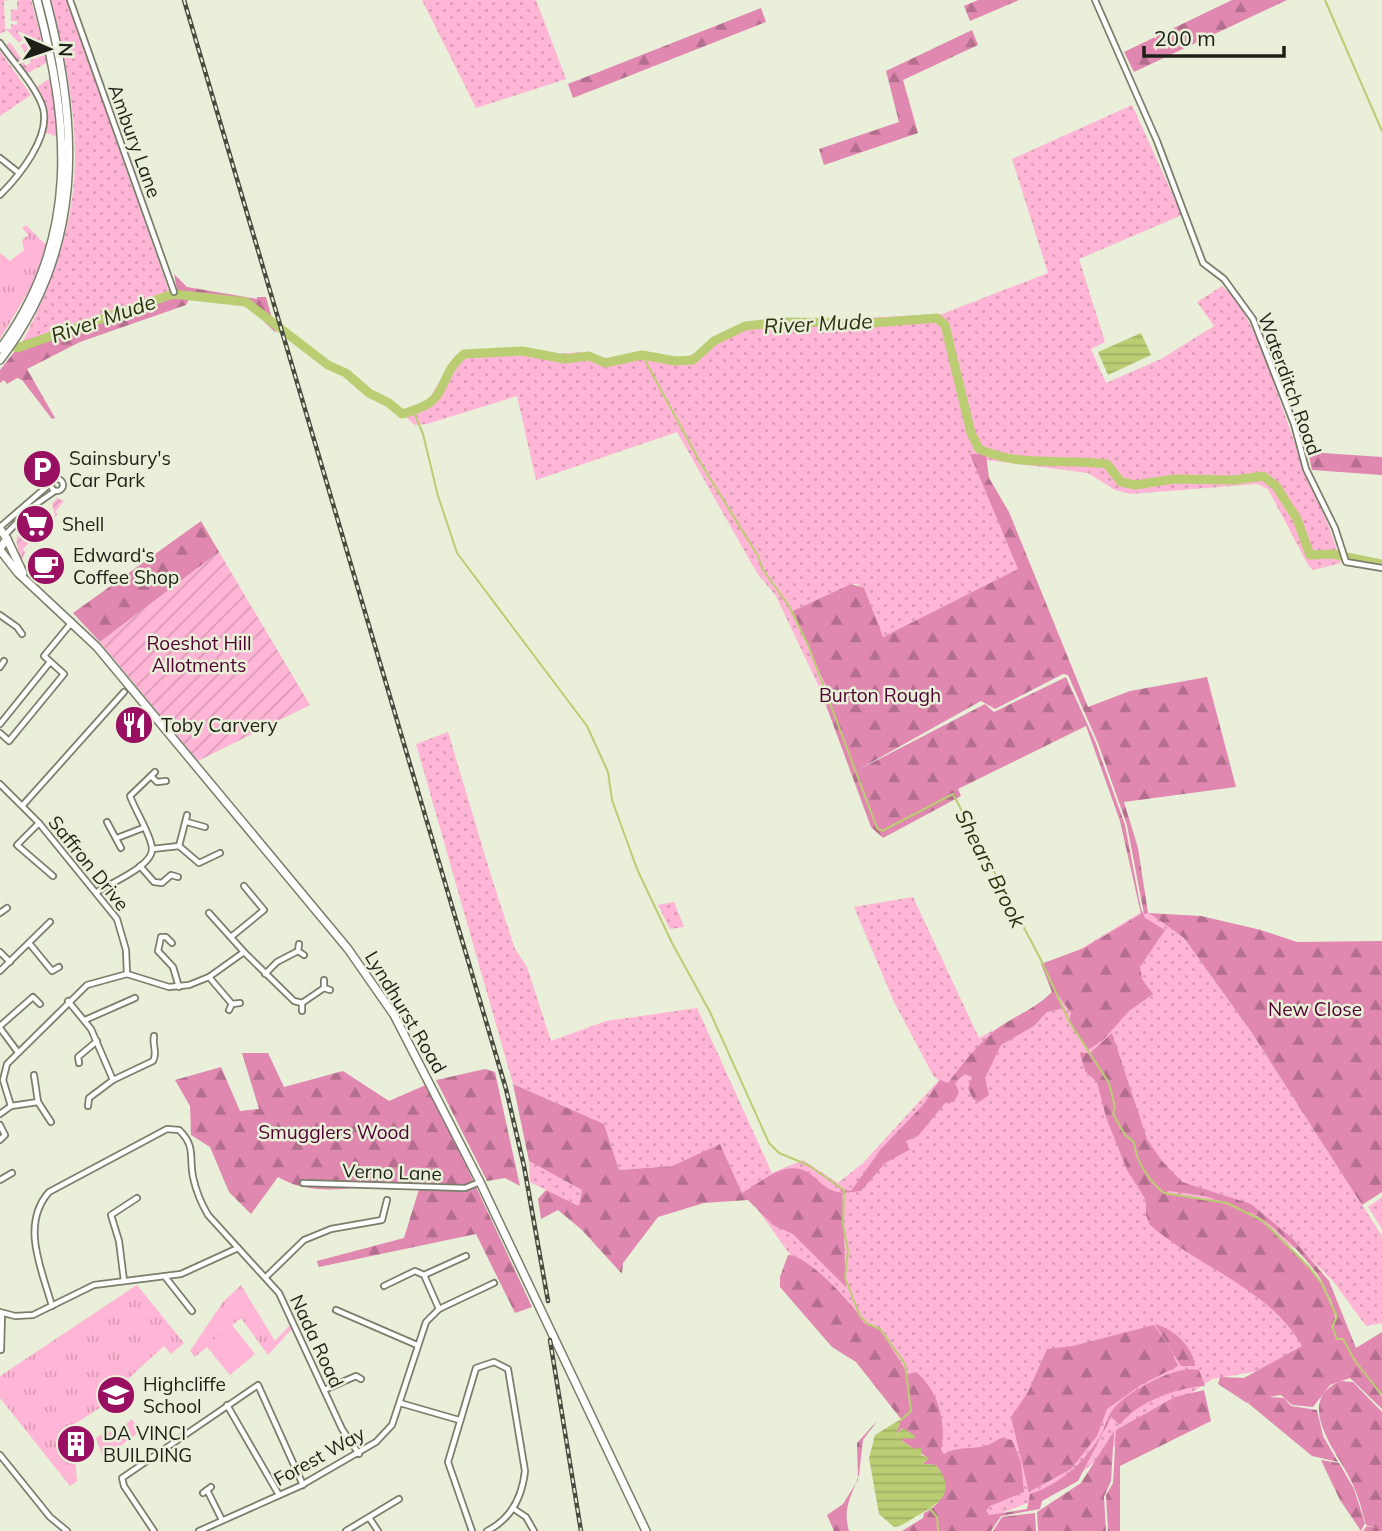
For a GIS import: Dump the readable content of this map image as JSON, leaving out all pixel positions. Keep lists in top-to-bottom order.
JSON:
{
  "streets": {
    "main road": ["Lyndhurst Road"],
    "street": [
      "Ambury Lane",
      "Waterditch Road",
      "Saffron Drive",
      "Verno Lane",
      "Nada Road",
      "Forest Way"
    ]
  },
  "crossings": [
    ["Lyndhurst Road", "Verno Lane"],
    ["Nada Road", "Forest Way"]
  ],
  "water": ["River Mude", "Shears Brook"],
  "parks": [
    "Roeshot Hill Allotments",
    "Burton Rough",
    "New Close",
    "Smugglers Wood"
  ],
  "places": {
    "parking": ["Sainsbury's Car Park"],
    "supermarket": ["Shell"],
    "cafe": ["Edward‘s Coffee Shop"],
    "restaurant": ["Toby Carvery"],
    "school or university": ["Highcliffe School"],
    "building": ["DA VINCI BUILDING"]
  },
  "scale_bar": "200 m",
  "north": "right"
}
